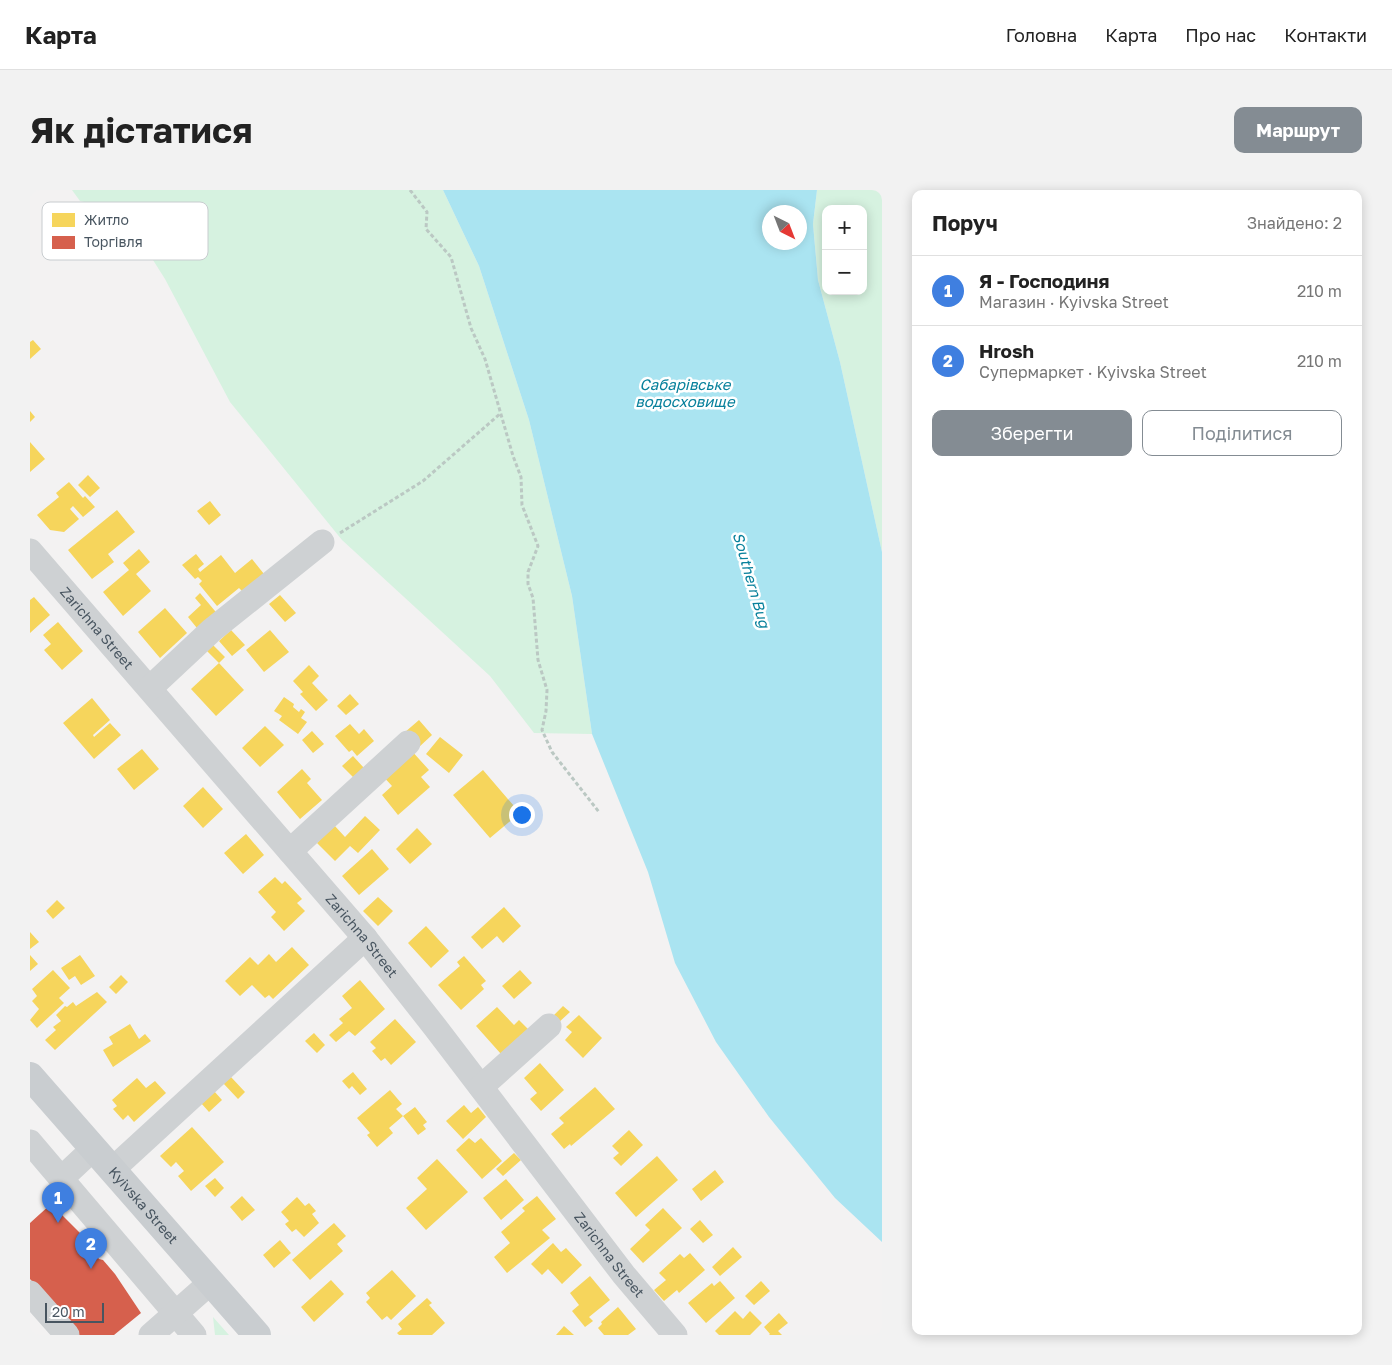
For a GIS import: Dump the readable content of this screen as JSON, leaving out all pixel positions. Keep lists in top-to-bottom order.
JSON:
{
  "streets": {
    "main road": ["Kyivska Street"],
    "street": ["Zarichna Street"]
  },
  "water": ["Сабарівське водосховище", "Southern Bug"],
  "legend": ["Житло", "Торгівля"],
  "scale_bar": "20 m",
  "north": "bottom right",
  "page": {
    "header": "Карта",
    "nav": [
      "Головна",
      "Карта",
      "Про нас",
      "Контакти"
    ],
    "buttons": [
      "Маршрут",
      ["Зберегти", "Поділитися"]
    ],
    "title": "Як дістатися",
    "heading": ["Поруч", "Знайдено: 2"],
    "map_buttons": ["+", "−"],
    "list": [
      {
        "mark": "1",
        "name": "Я - Господиня",
        "note": "Магазин · Kyivska Street",
        "value": "210 m"
      },
      {
        "mark": "2",
        "name": "Hrosh",
        "note": "Супермаркет · Kyivska Street",
        "value": "210 m"
      }
    ],
    "pins": ["1", "2"],
    "scale": "20 m"
  }
}
